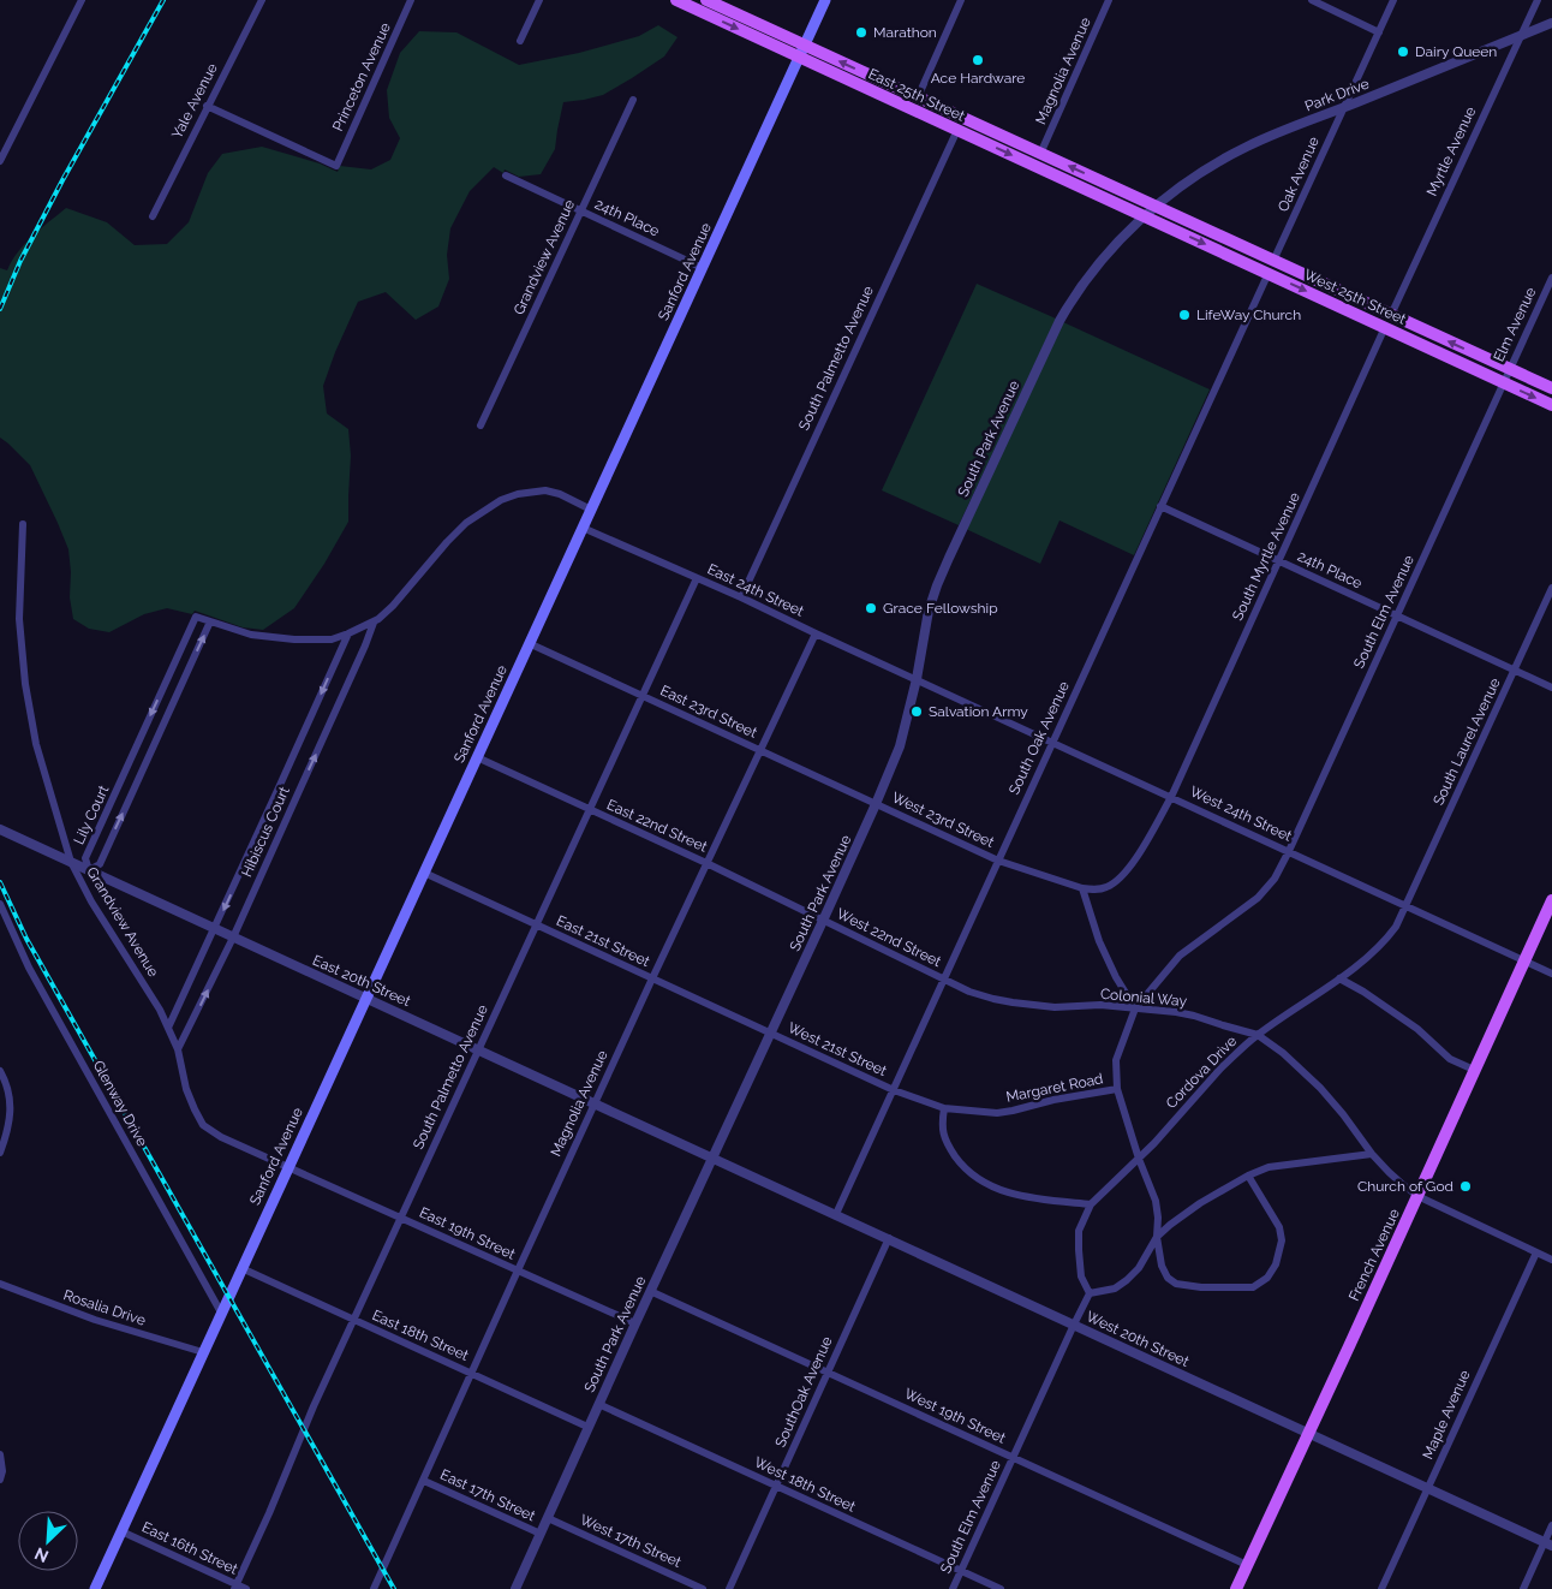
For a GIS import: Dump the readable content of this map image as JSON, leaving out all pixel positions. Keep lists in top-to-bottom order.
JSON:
{
  "streets": {
    "main road": [
      "East 25th Street",
      "Sanford Avenue",
      "West 25th Street",
      "French Avenue"
    ],
    "street": [
      "Magnolia Avenue",
      "Princeton Avenue",
      "Park Drive",
      "Yale Avenue",
      "Myrtle Avenue",
      "Oak Avenue",
      "24th Place",
      "Grandview Avenue",
      "Elm Avenue",
      "South Palmetto Avenue",
      "South Park Avenue",
      "South Myrtle Avenue",
      "East 24th Street",
      "South Elm Avenue",
      "East 23rd Street",
      "South Oak Avenue",
      "South Laurel Avenue",
      "West 24th Street",
      "Lily Court",
      "West 23rd Street",
      "East 22nd Street",
      "Hibiscus Court",
      "West 22nd Street",
      "East 21st Street",
      "East 20th Street",
      "Colonial Way",
      "West 21st Street",
      "Cordova Drive",
      "Margaret Road",
      "Glenway Drive",
      "East 19th Street",
      "Rosalia Drive",
      "East 18th Street",
      "West 20th Street",
      "SouthOak Avenue",
      "Maple Avenue",
      "West 19th Street",
      "West 18th Street",
      "East 17th Street",
      "West 17th Street",
      "East 16th Street"
    ]
  },
  "crossings": [
    ["Magnolia Avenue", "East 25th Street"],
    ["Magnolia Avenue", "East 24th Street"],
    ["Magnolia Avenue", "East 23rd Street"],
    ["Magnolia Avenue", "East 22nd Street"],
    ["Magnolia Avenue", "East 21st Street"],
    ["Magnolia Avenue", "East 20th Street"],
    ["Magnolia Avenue", "East 19th Street"],
    ["Magnolia Avenue", "East 18th Street"],
    ["Magnolia Avenue", "East 17th Street"],
    ["Princeton Avenue", "Yale Avenue"],
    ["East 25th Street", "Park Drive"],
    ["East 25th Street", "Sanford Avenue"],
    ["East 25th Street", "West 25th Street"],
    ["East 25th Street", "South Palmetto Avenue"],
    ["East 25th Street", "South Park Avenue"],
    ["Park Drive", "Myrtle Avenue"],
    ["Park Drive", "Oak Avenue"],
    ["Park Drive", "West 25th Street"],
    ["Park Drive", "South Park Avenue"],
    ["Myrtle Avenue", "West 25th Street"],
    ["Oak Avenue", "West 25th Street"],
    ["24th Place", "Grandview Avenue"],
    ["24th Place", "Sanford Avenue"],
    ["24th Place", "South Myrtle Avenue"],
    ["24th Place", "South Elm Avenue"],
    ["24th Place", "South Oak Avenue"],
    ["24th Place", "South Laurel Avenue"],
    ["Grandview Avenue", "Sanford Avenue"],
    ["Grandview Avenue", "Hibiscus Court"],
    ["Grandview Avenue", "East 20th Street"],
    ["Grandview Avenue", "East 19th Street"],
    ["Sanford Avenue", "East 24th Street"],
    ["Sanford Avenue", "East 23rd Street"],
    ["Sanford Avenue", "East 22nd Street"],
    ["Sanford Avenue", "East 21st Street"],
    ["Sanford Avenue", "East 20th Street"],
    ["Sanford Avenue", "Glenway Drive"],
    ["Sanford Avenue", "East 19th Street"],
    ["Sanford Avenue", "Rosalia Drive"],
    ["Sanford Avenue", "East 18th Street"],
    ["Sanford Avenue", "East 16th Street"],
    ["West 25th Street", "Elm Avenue"],
    ["West 25th Street", "South Park Avenue"],
    ["West 25th Street", "South Myrtle Avenue"],
    ["West 25th Street", "South Elm Avenue"],
    ["West 25th Street", "South Oak Avenue"],
    ["Elm Avenue", "South Elm Avenue"],
    ["South Palmetto Avenue", "East 24th Street"],
    ["South Palmetto Avenue", "East 23rd Street"],
    ["South Palmetto Avenue", "East 22nd Street"],
    ["South Palmetto Avenue", "East 21st Street"],
    ["South Palmetto Avenue", "East 20th Street"],
    ["South Palmetto Avenue", "East 19th Street"],
    ["South Palmetto Avenue", "East 18th Street"],
    ["South Palmetto Avenue", "East 16th Street"],
    ["South Park Avenue", "East 24th Street"],
    ["South Park Avenue", "East 23rd Street"],
    ["South Park Avenue", "West 24th Street"],
    ["South Park Avenue", "West 23rd Street"],
    ["South Park Avenue", "East 22nd Street"],
    ["South Park Avenue", "West 22nd Street"],
    ["South Park Avenue", "East 21st Street"],
    ["South Park Avenue", "East 20th Street"],
    ["South Park Avenue", "West 21st Street"],
    ["South Park Avenue", "East 19th Street"],
    ["South Park Avenue", "East 18th Street"],
    ["South Park Avenue", "West 20th Street"],
    ["South Park Avenue", "West 19th Street"],
    ["South Park Avenue", "West 18th Street"],
    ["South Park Avenue", "East 17th Street"],
    ["South Park Avenue", "West 17th Street"],
    ["South Myrtle Avenue", "West 24th Street"],
    ["South Myrtle Avenue", "West 23rd Street"],
    ["East 24th Street", "West 24th Street"],
    ["South Elm Avenue", "West 24th Street"],
    ["South Elm Avenue", "Colonial Way"],
    ["South Elm Avenue", "Cordova Drive"],
    ["South Elm Avenue", "West 20th Street"],
    ["South Elm Avenue", "West 19th Street"],
    ["South Elm Avenue", "West 18th Street"],
    ["East 23rd Street", "West 23rd Street"],
    ["South Oak Avenue", "West 24th Street"],
    ["South Oak Avenue", "West 23rd Street"],
    ["South Oak Avenue", "West 22nd Street"],
    ["South Oak Avenue", "Colonial Way"],
    ["South Oak Avenue", "West 21st Street"],
    ["South Oak Avenue", "Margaret Road"],
    ["South Oak Avenue", "West 20th Street"],
    ["South Laurel Avenue", "West 24th Street"],
    ["South Laurel Avenue", "Cordova Drive"],
    ["West 24th Street", "Cordova Drive"],
    ["West 24th Street", "French Avenue"],
    ["Lily Court", "East 20th Street"],
    ["East 22nd Street", "West 22nd Street"],
    ["Hibiscus Court", "East 20th Street"],
    ["West 22nd Street", "Colonial Way"],
    ["East 21st Street", "West 21st Street"],
    ["East 20th Street", "West 20th Street"],
    ["Colonial Way", "Cordova Drive"],
    ["Colonial Way", "French Avenue"],
    ["West 21st Street", "Margaret Road"],
    ["French Avenue", "West 20th Street"],
    ["French Avenue", "West 19th Street"],
    ["West 20th Street", "SouthOak Avenue"],
    ["West 20th Street", "Maple Avenue"],
    ["SouthOak Avenue", "West 19th Street"],
    ["SouthOak Avenue", "West 18th Street"]
  ],
  "places": [
    "Marathon",
    "Dairy Queen",
    "Ace Hardware",
    "LifeWay Church",
    "Grace Fellowship",
    "Salvation Army",
    "Church of God"
  ],
  "north": "bottom left"
}
